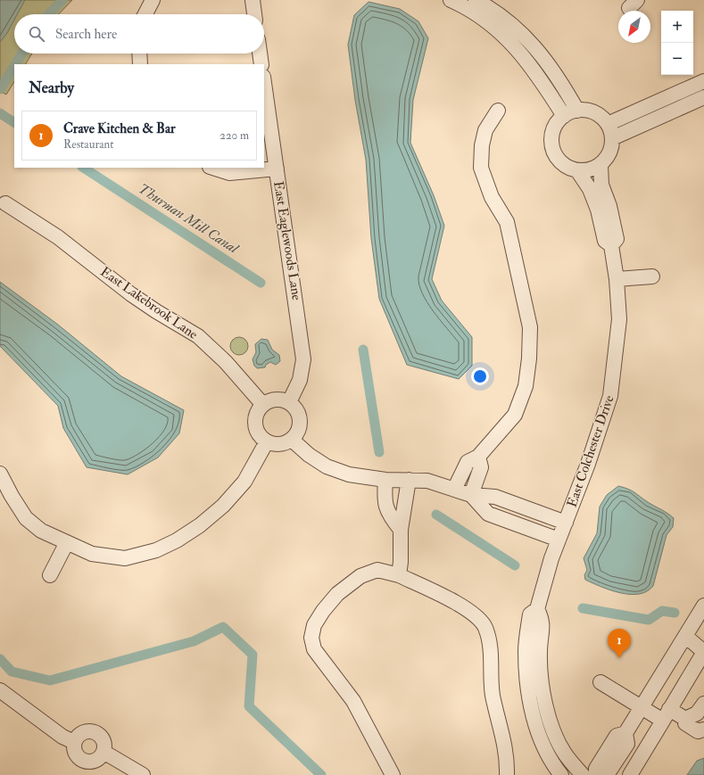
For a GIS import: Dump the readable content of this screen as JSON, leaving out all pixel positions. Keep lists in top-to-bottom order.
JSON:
{
  "streets": {
    "street": ["East Eaglewoods Lane", "East Lakebrook Lane", "East Colchester Drive"]
  },
  "crossings": [
    ["East Eaglewoods Lane", "East Lakebrook Lane"]
  ],
  "water": ["Thurman Mill Canal"],
  "north": "bottom left",
  "page": {
    "map_buttons": ["+", "−"],
    "search": "Search here",
    "heading": "Nearby",
    "list": [
      {
        "mark": "1",
        "name": "Crave Kitchen & Bar",
        "note": "Restaurant",
        "value": "220 m"
      }
    ],
    "pins": "1"
  }
}
